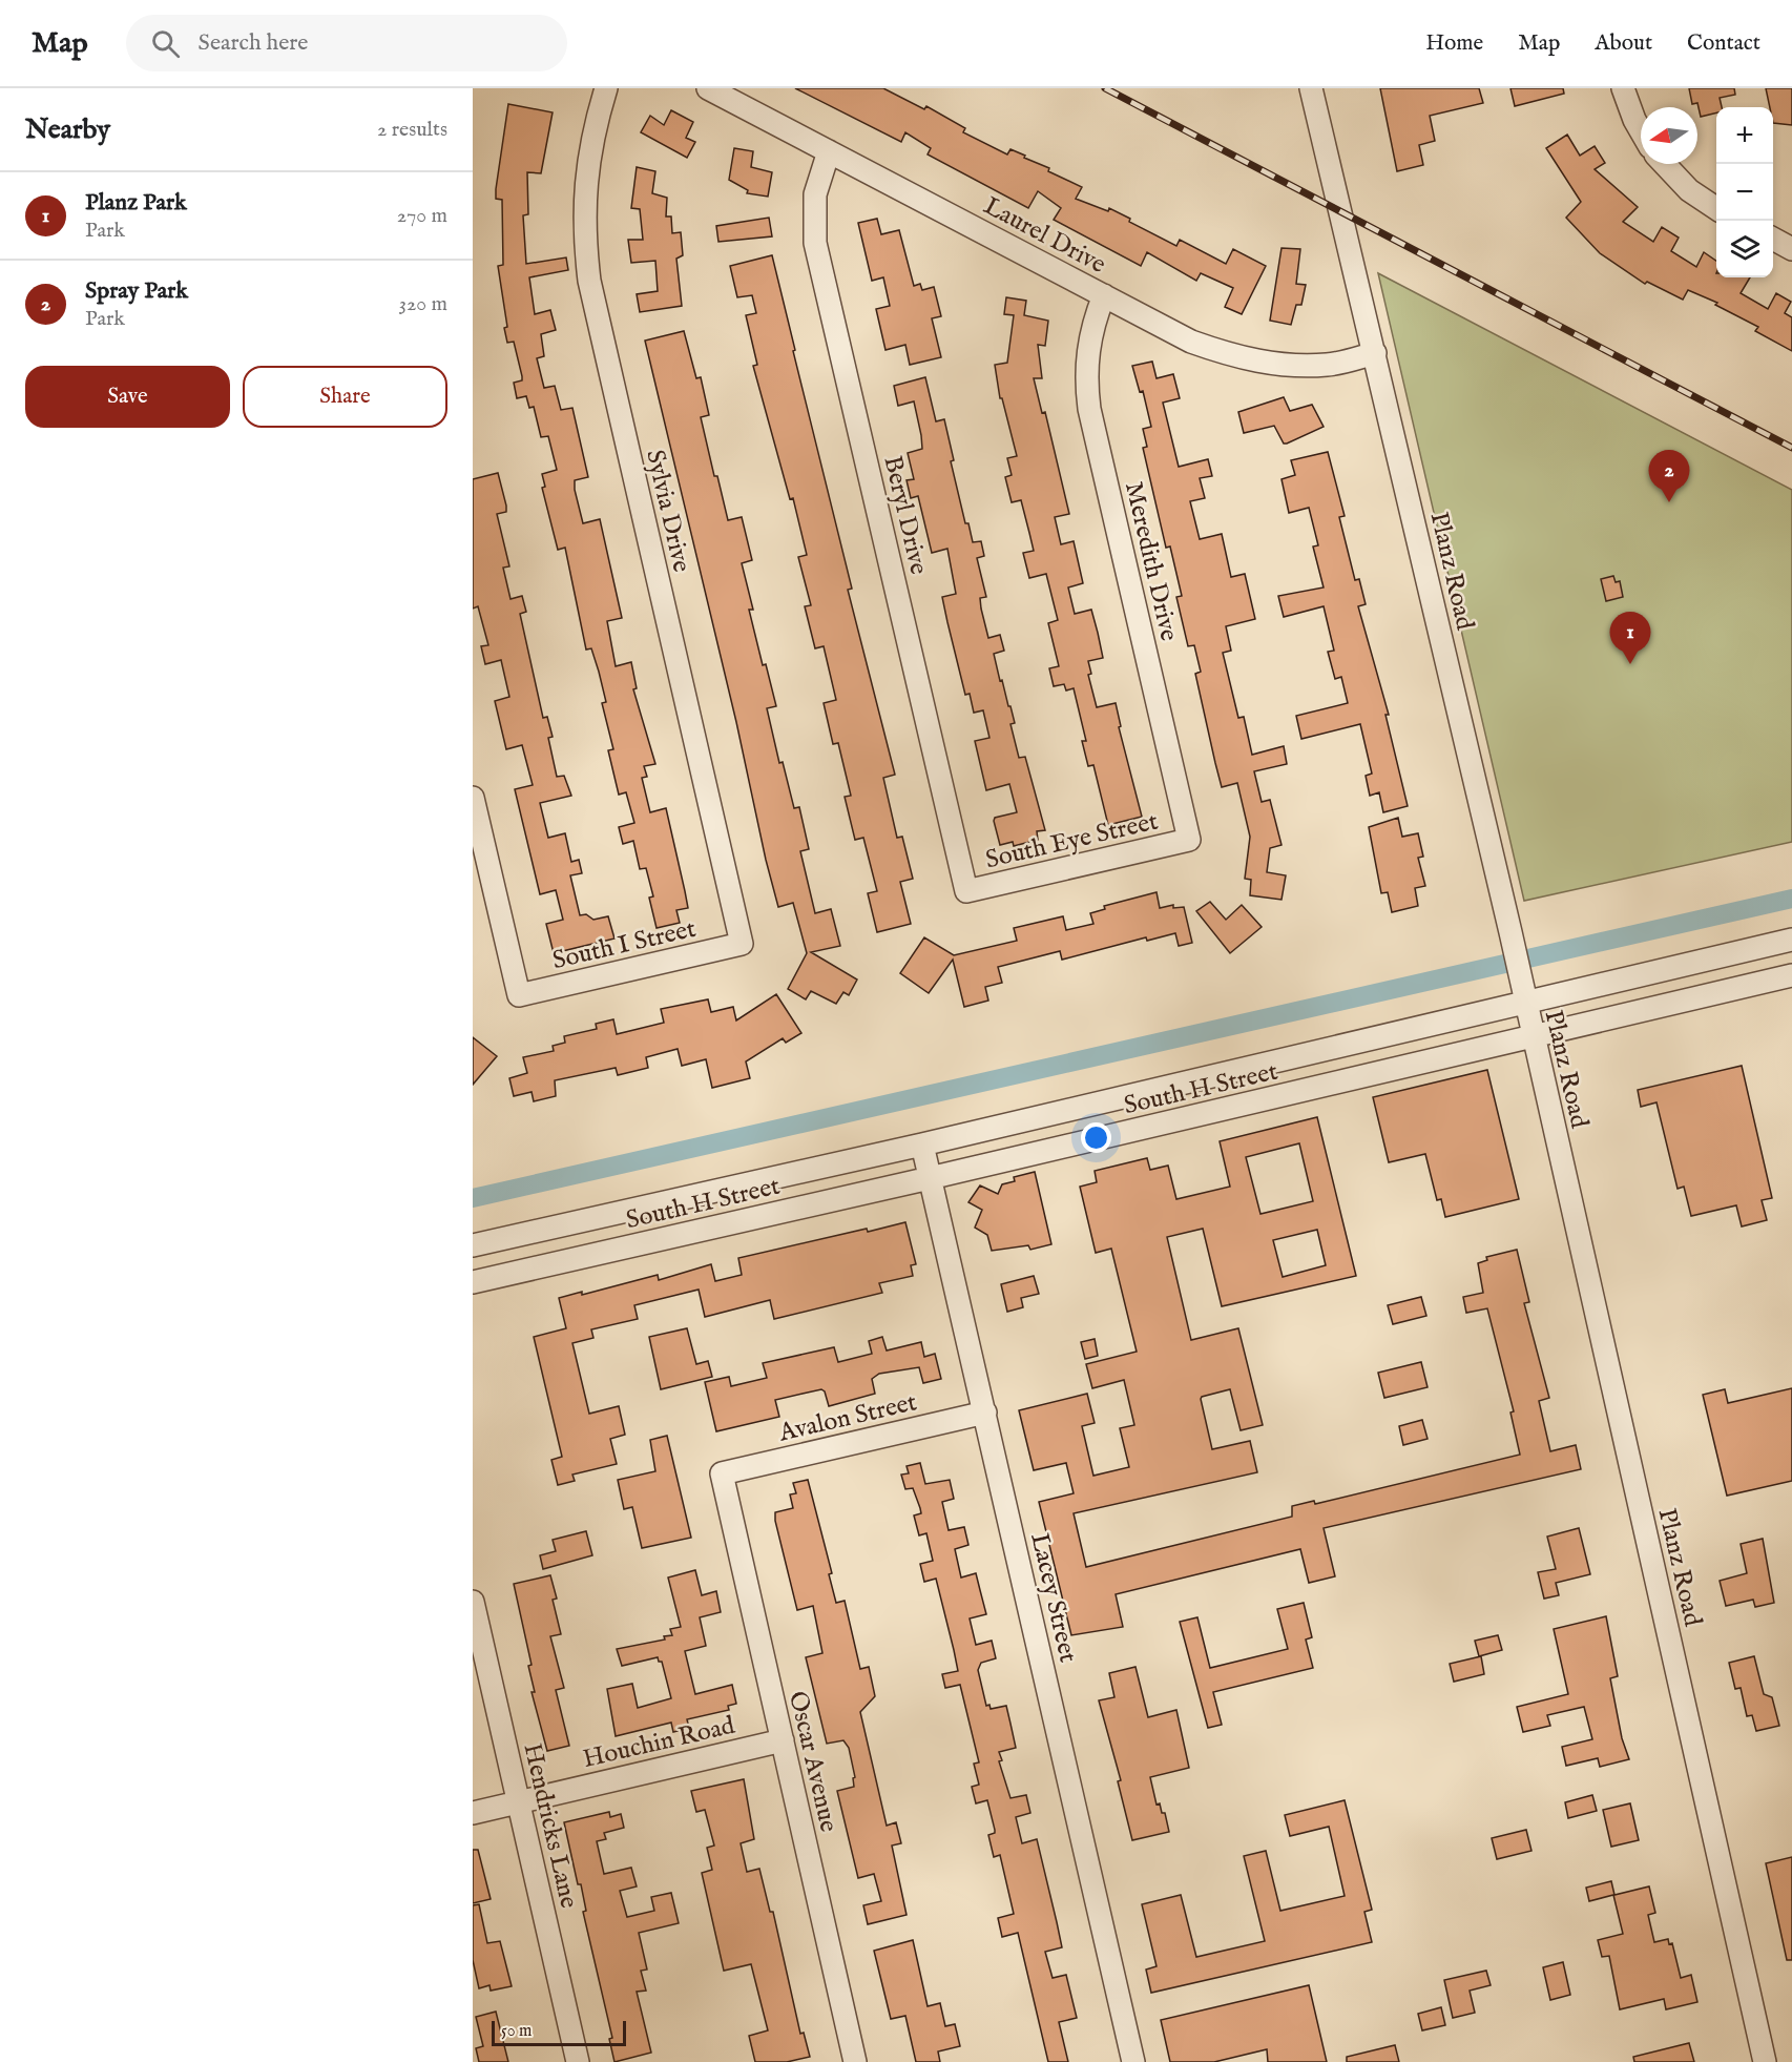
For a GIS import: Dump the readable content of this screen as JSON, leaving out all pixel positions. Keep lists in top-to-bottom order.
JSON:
{
  "streets": {
    "street": [
      "Laurel Drive",
      "Sylvia Drive",
      "Beryl Drive",
      "Meredith Drive",
      "Planz Road",
      "South Eye Street",
      "South I Street",
      "South H Street",
      "Avalon Street",
      "Lacey Street",
      "Houchin Road",
      "Oscar Avenue",
      "Hendricks Lane"
    ]
  },
  "crossings": [
    ["Laurel Drive", "Beryl Drive"],
    ["Laurel Drive", "Meredith Drive"],
    ["Laurel Drive", "Planz Road"],
    ["Sylvia Drive", "South I Street"],
    ["Beryl Drive", "South Eye Street"],
    ["Meredith Drive", "South Eye Street"],
    ["Planz Road", "South H Street"],
    ["South H Street", "Lacey Street"],
    ["Avalon Street", "Lacey Street"],
    ["Avalon Street", "Oscar Avenue"],
    ["Houchin Road", "Oscar Avenue"],
    ["Houchin Road", "Hendricks Lane"]
  ],
  "scale_bar": "50 m",
  "north": "left",
  "page": {
    "header": "Map",
    "search": "Search here",
    "nav": [
      "Home",
      "Map",
      "About",
      "Contact"
    ],
    "heading": ["Nearby", "2 results"],
    "map_buttons": ["+", "−"],
    "list": [
      {
        "mark": "1",
        "name": "Planz Park",
        "note": "Park",
        "value": "270 m"
      },
      {
        "mark": "2",
        "name": "Spray Park",
        "note": "Park",
        "value": "320 m"
      }
    ],
    "buttons": ["Save", "Share"],
    "pins": ["2", "1"],
    "scale": "50 m"
  }
}
